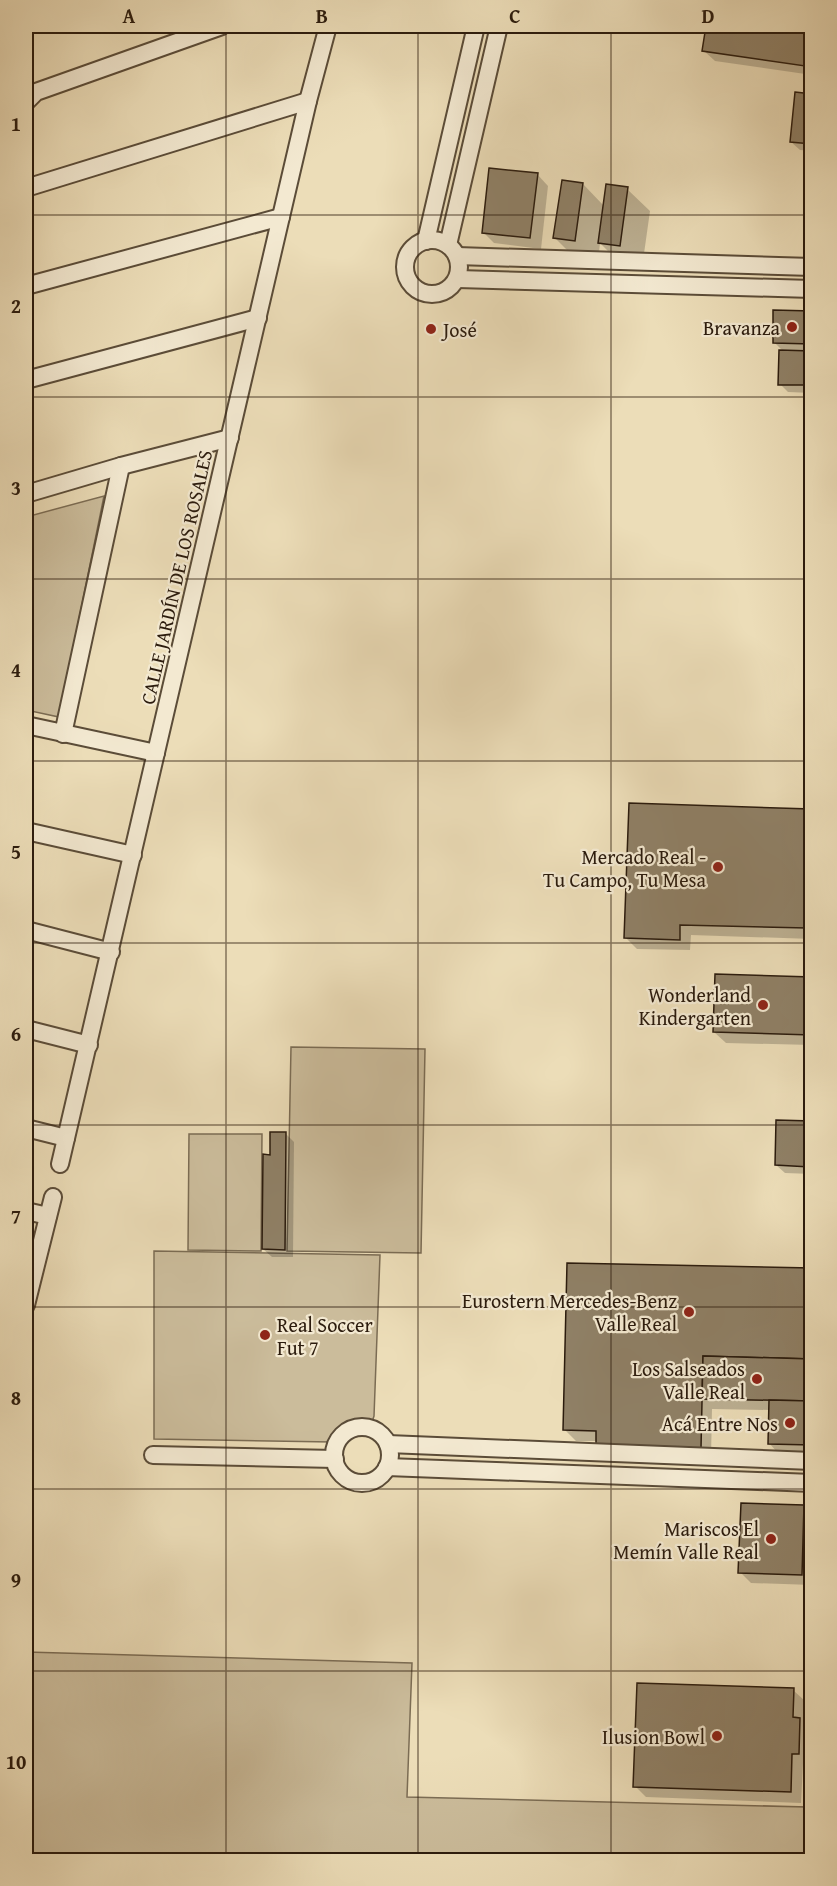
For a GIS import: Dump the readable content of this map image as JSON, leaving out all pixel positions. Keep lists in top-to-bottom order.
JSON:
{
  "streets": {
    "street": ["CALLE JARDÍN DE LOS ROSALES"]
  },
  "places": [
    "Bravanza",
    "José",
    "Mercado Real - Tu Campo, Tu Mesa",
    "Wonderland Kindergarten",
    "Eurostern Mercedes-Benz Valle Real",
    "Real Soccer Fut 7",
    "Los Salseados Valle Real",
    "Acá Entre Nos",
    "Mariscos El Memín Valle Real",
    "Ilusion Bowl"
  ],
  "grid": {
    "columns": [
      "A",
      "B",
      "C",
      "D"
    ],
    "rows": [
      "1",
      "2",
      "3",
      "4",
      "5",
      "6",
      "7",
      "8",
      "9",
      "10"
    ]
  }
}
